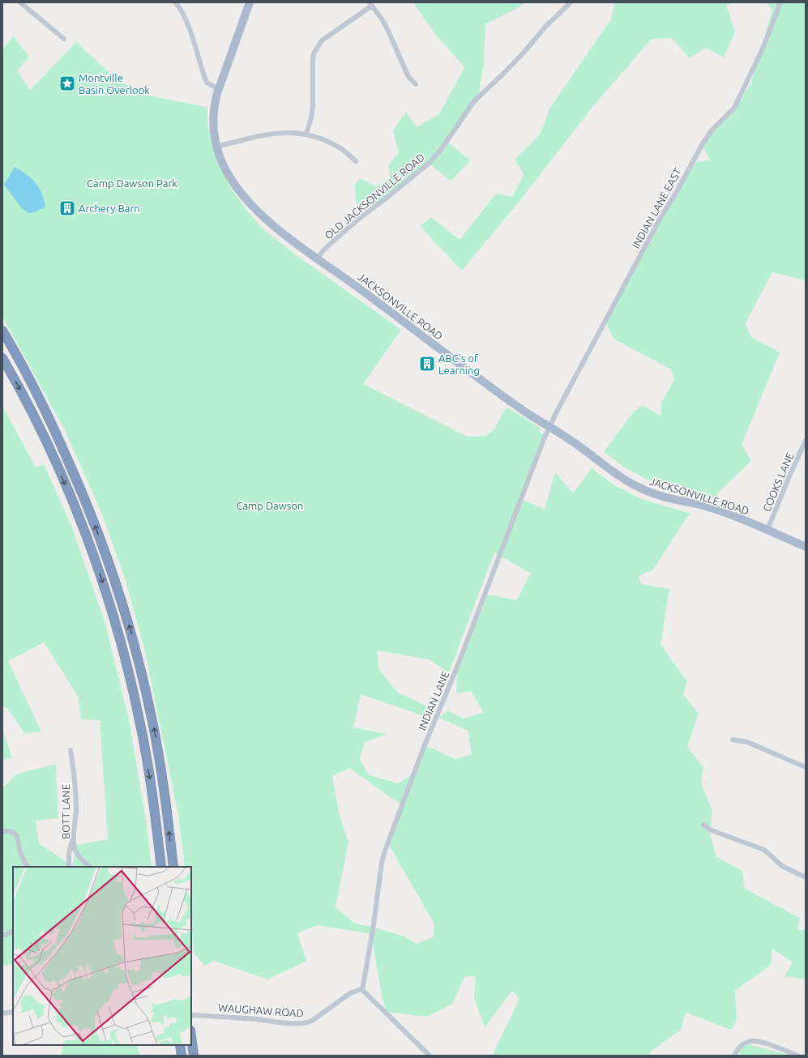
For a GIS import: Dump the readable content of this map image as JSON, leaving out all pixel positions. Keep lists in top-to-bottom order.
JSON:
{
  "streets": {
    "main road": ["JACKSONVILLE ROAD"],
    "street": [
      "OLD JACKSONVILLE ROAD",
      "INDIAN LANE EAST",
      "COOKS LANE",
      "INDIAN LANE",
      "BOTT LANE",
      "WAUGHAW ROAD"
    ]
  },
  "crossings": [
    ["OLD JACKSONVILLE ROAD", "JACKSONVILLE ROAD"],
    ["INDIAN LANE EAST", "JACKSONVILLE ROAD"],
    ["INDIAN LANE EAST", "INDIAN LANE"],
    ["JACKSONVILLE ROAD", "COOKS LANE"],
    ["JACKSONVILLE ROAD", "INDIAN LANE"],
    ["INDIAN LANE", "WAUGHAW ROAD"]
  ],
  "parks": ["Camp Dawson Park", "Camp Dawson"],
  "places": {
    "place": ["Montville Basin Overlook"],
    "building": ["Archery Barn", "ABC's of Learning"]
  }
}
